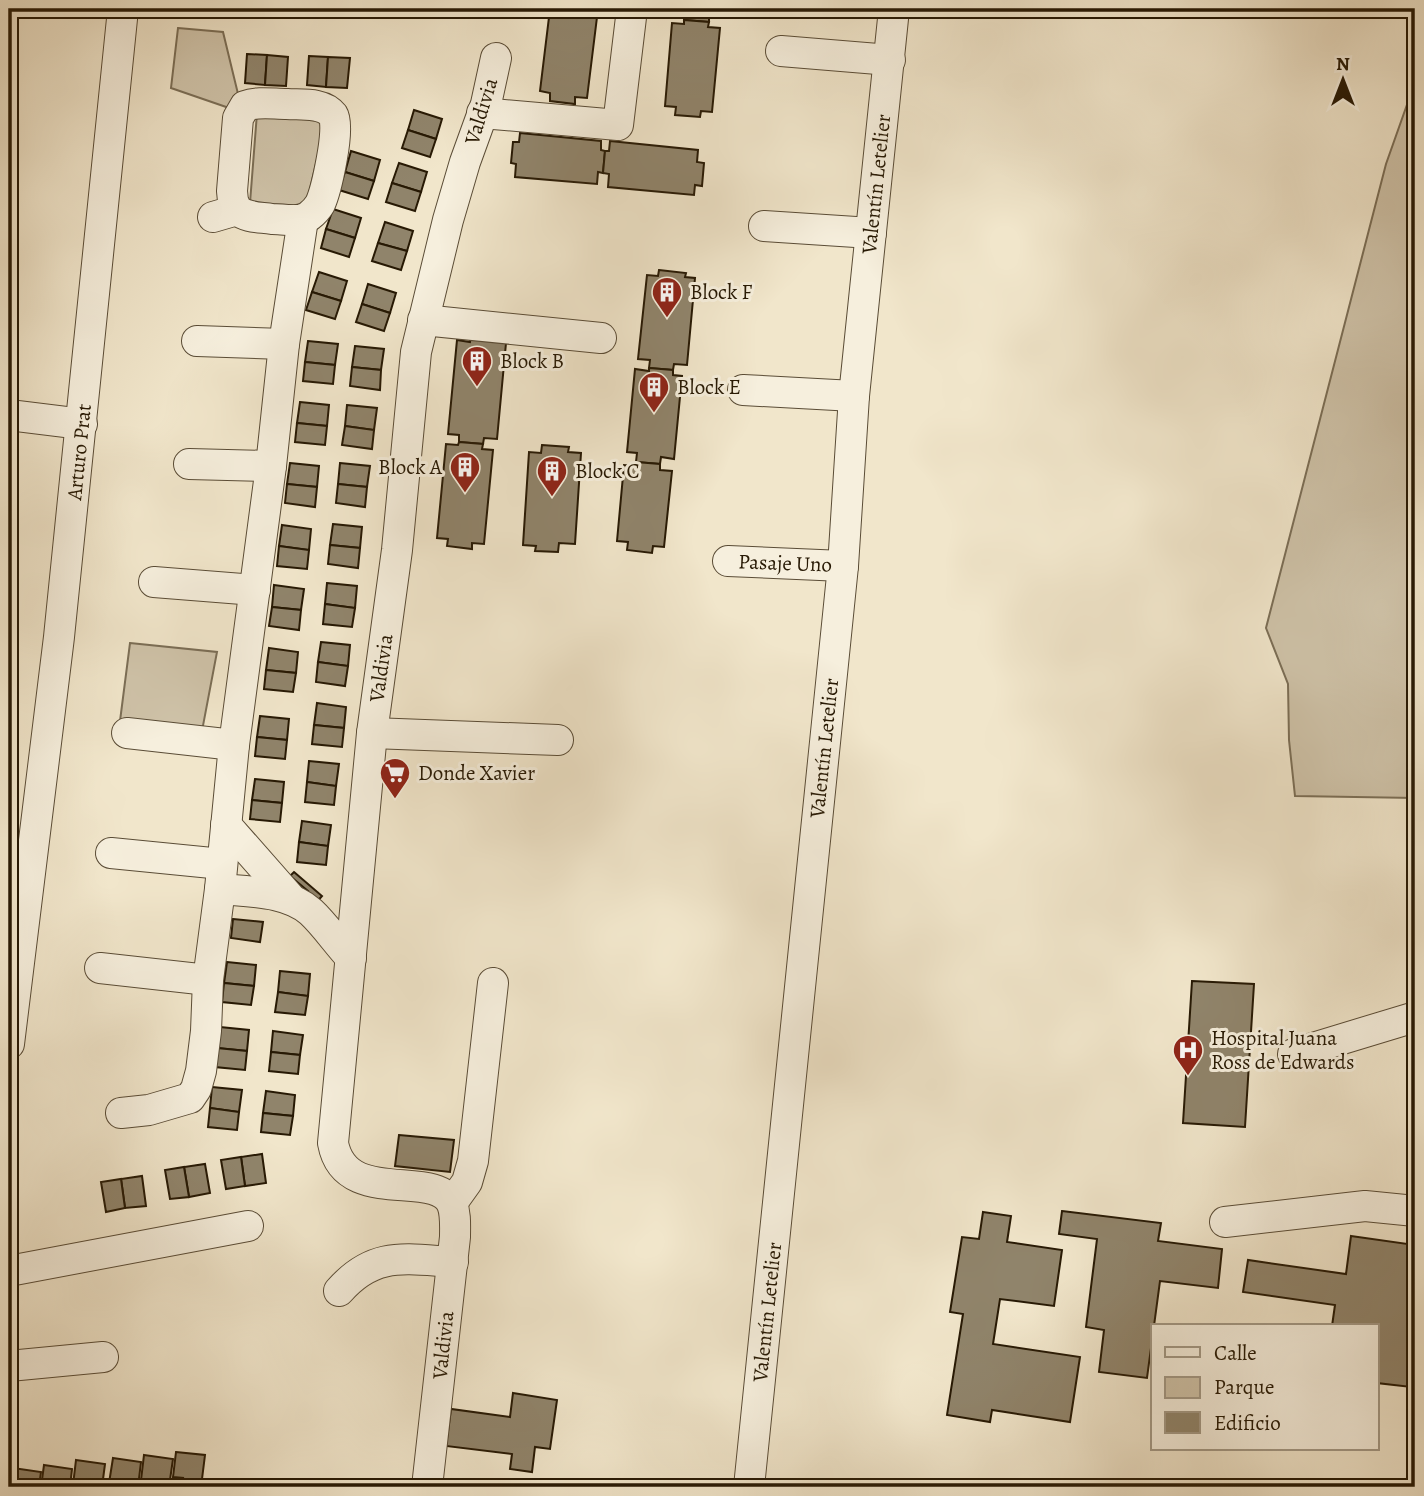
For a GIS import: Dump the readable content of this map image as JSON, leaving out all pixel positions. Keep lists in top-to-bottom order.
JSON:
{
  "streets": {
    "street": [
      "Valdivia",
      "Valentín Letelier",
      "Arturo Prat",
      "Pasaje Uno"
    ]
  },
  "crossings": [
    ["Valentín Letelier", "Pasaje Uno"]
  ],
  "places": {
    "building": [
      "Block F",
      "Block B",
      "Block E",
      "Block A",
      "Block C"
    ],
    "supermarket": ["Donde Xavier"],
    "hospital": ["Hospital Juana Ross de Edwards"]
  },
  "legend": ["Calle", "Parque", "Edificio"],
  "north": "top"
}
